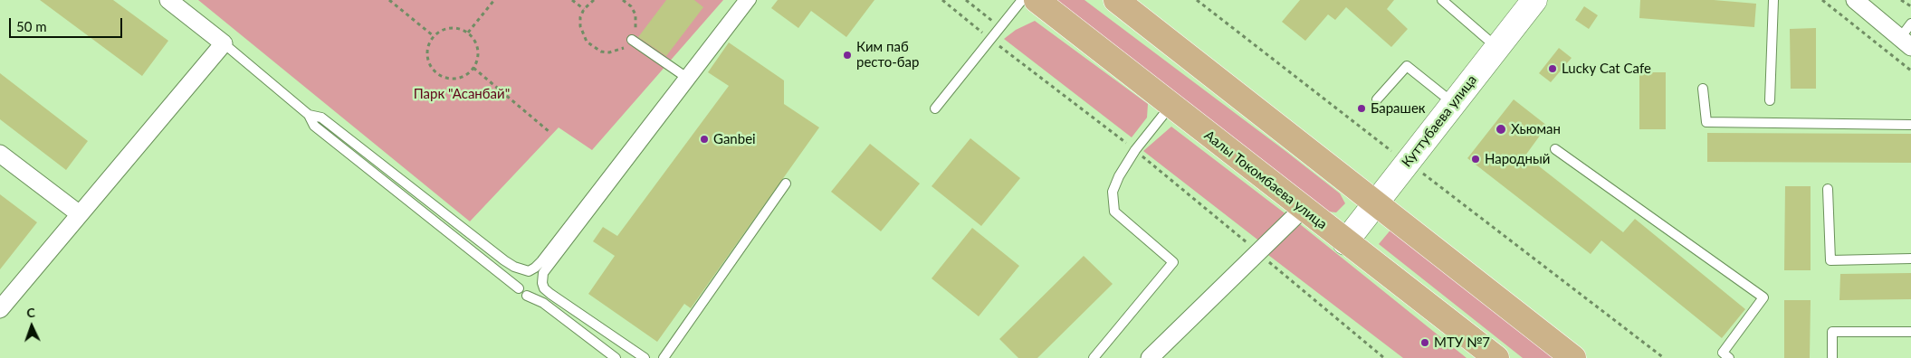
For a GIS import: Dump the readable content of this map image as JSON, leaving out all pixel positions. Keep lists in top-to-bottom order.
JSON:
{
  "streets": {
    "main road": ["Куттубаева улица", "Аалы Токомбаева улица"]
  },
  "crossings": [
    ["Куттубаева улица", "Аалы Токомбаева улица"]
  ],
  "parks": ["Парк \"Асанбай\""],
  "places": [
    "Ким паб ресто-бар",
    "Lucky Cat Cafe",
    "Барашек",
    "Хьюман",
    "Ganbei",
    "Народный",
    "МТУ №7"
  ],
  "scale_bar": "50 m",
  "north": "top"
}
